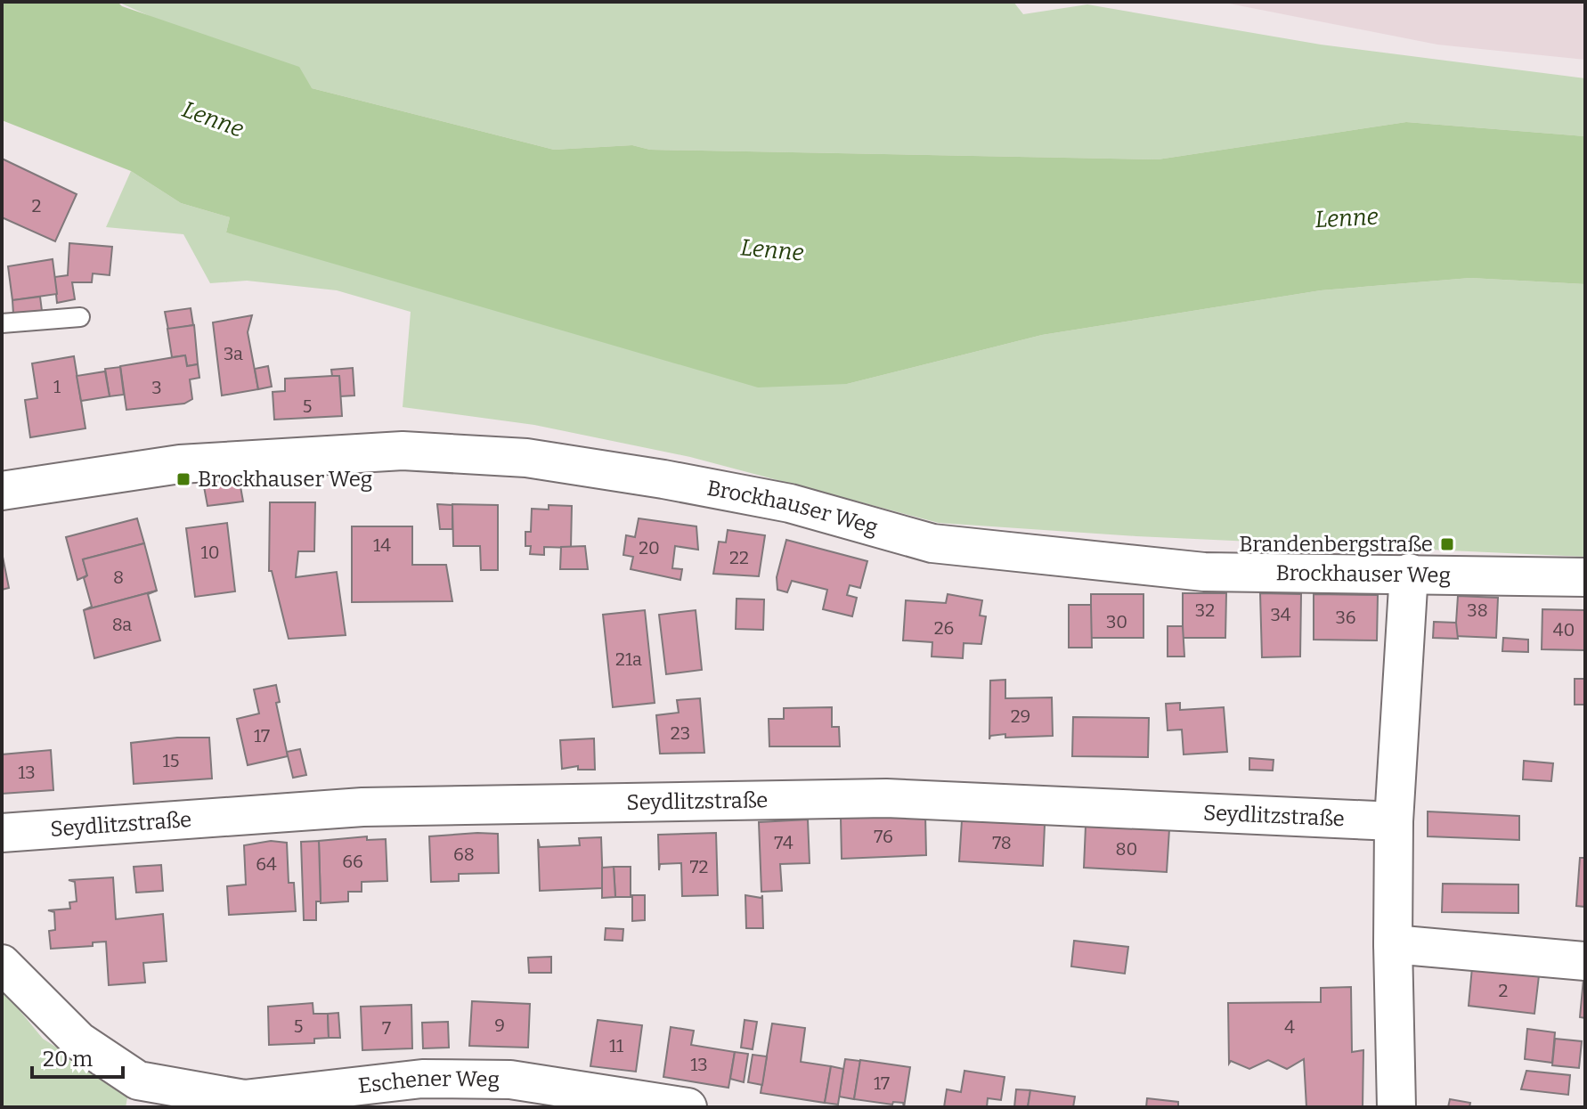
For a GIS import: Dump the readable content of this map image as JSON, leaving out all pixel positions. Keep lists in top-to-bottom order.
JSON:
{
  "streets": {
    "street": ["Brockhauser Weg", "Seydlitzstraße", "Eschener Weg"]
  },
  "water": ["Lenne"],
  "places": {
    "transit": ["Brockhauser Weg", "Brandenbergstraße"]
  },
  "house_numbers": [
    "2",
    "3a",
    "1",
    "3",
    "5",
    "14",
    "20",
    "10",
    "22",
    "8",
    "32",
    "38",
    "34",
    "36",
    "30",
    "8a",
    "26",
    "40",
    "21a",
    "29",
    "23",
    "17",
    "15",
    "13",
    "76",
    "74",
    "78",
    "80",
    "68",
    "66",
    "64",
    "72",
    "2",
    "9",
    "5",
    "4",
    "7",
    "11",
    "13",
    "17"
  ],
  "scale_bar": "20 m"
}
